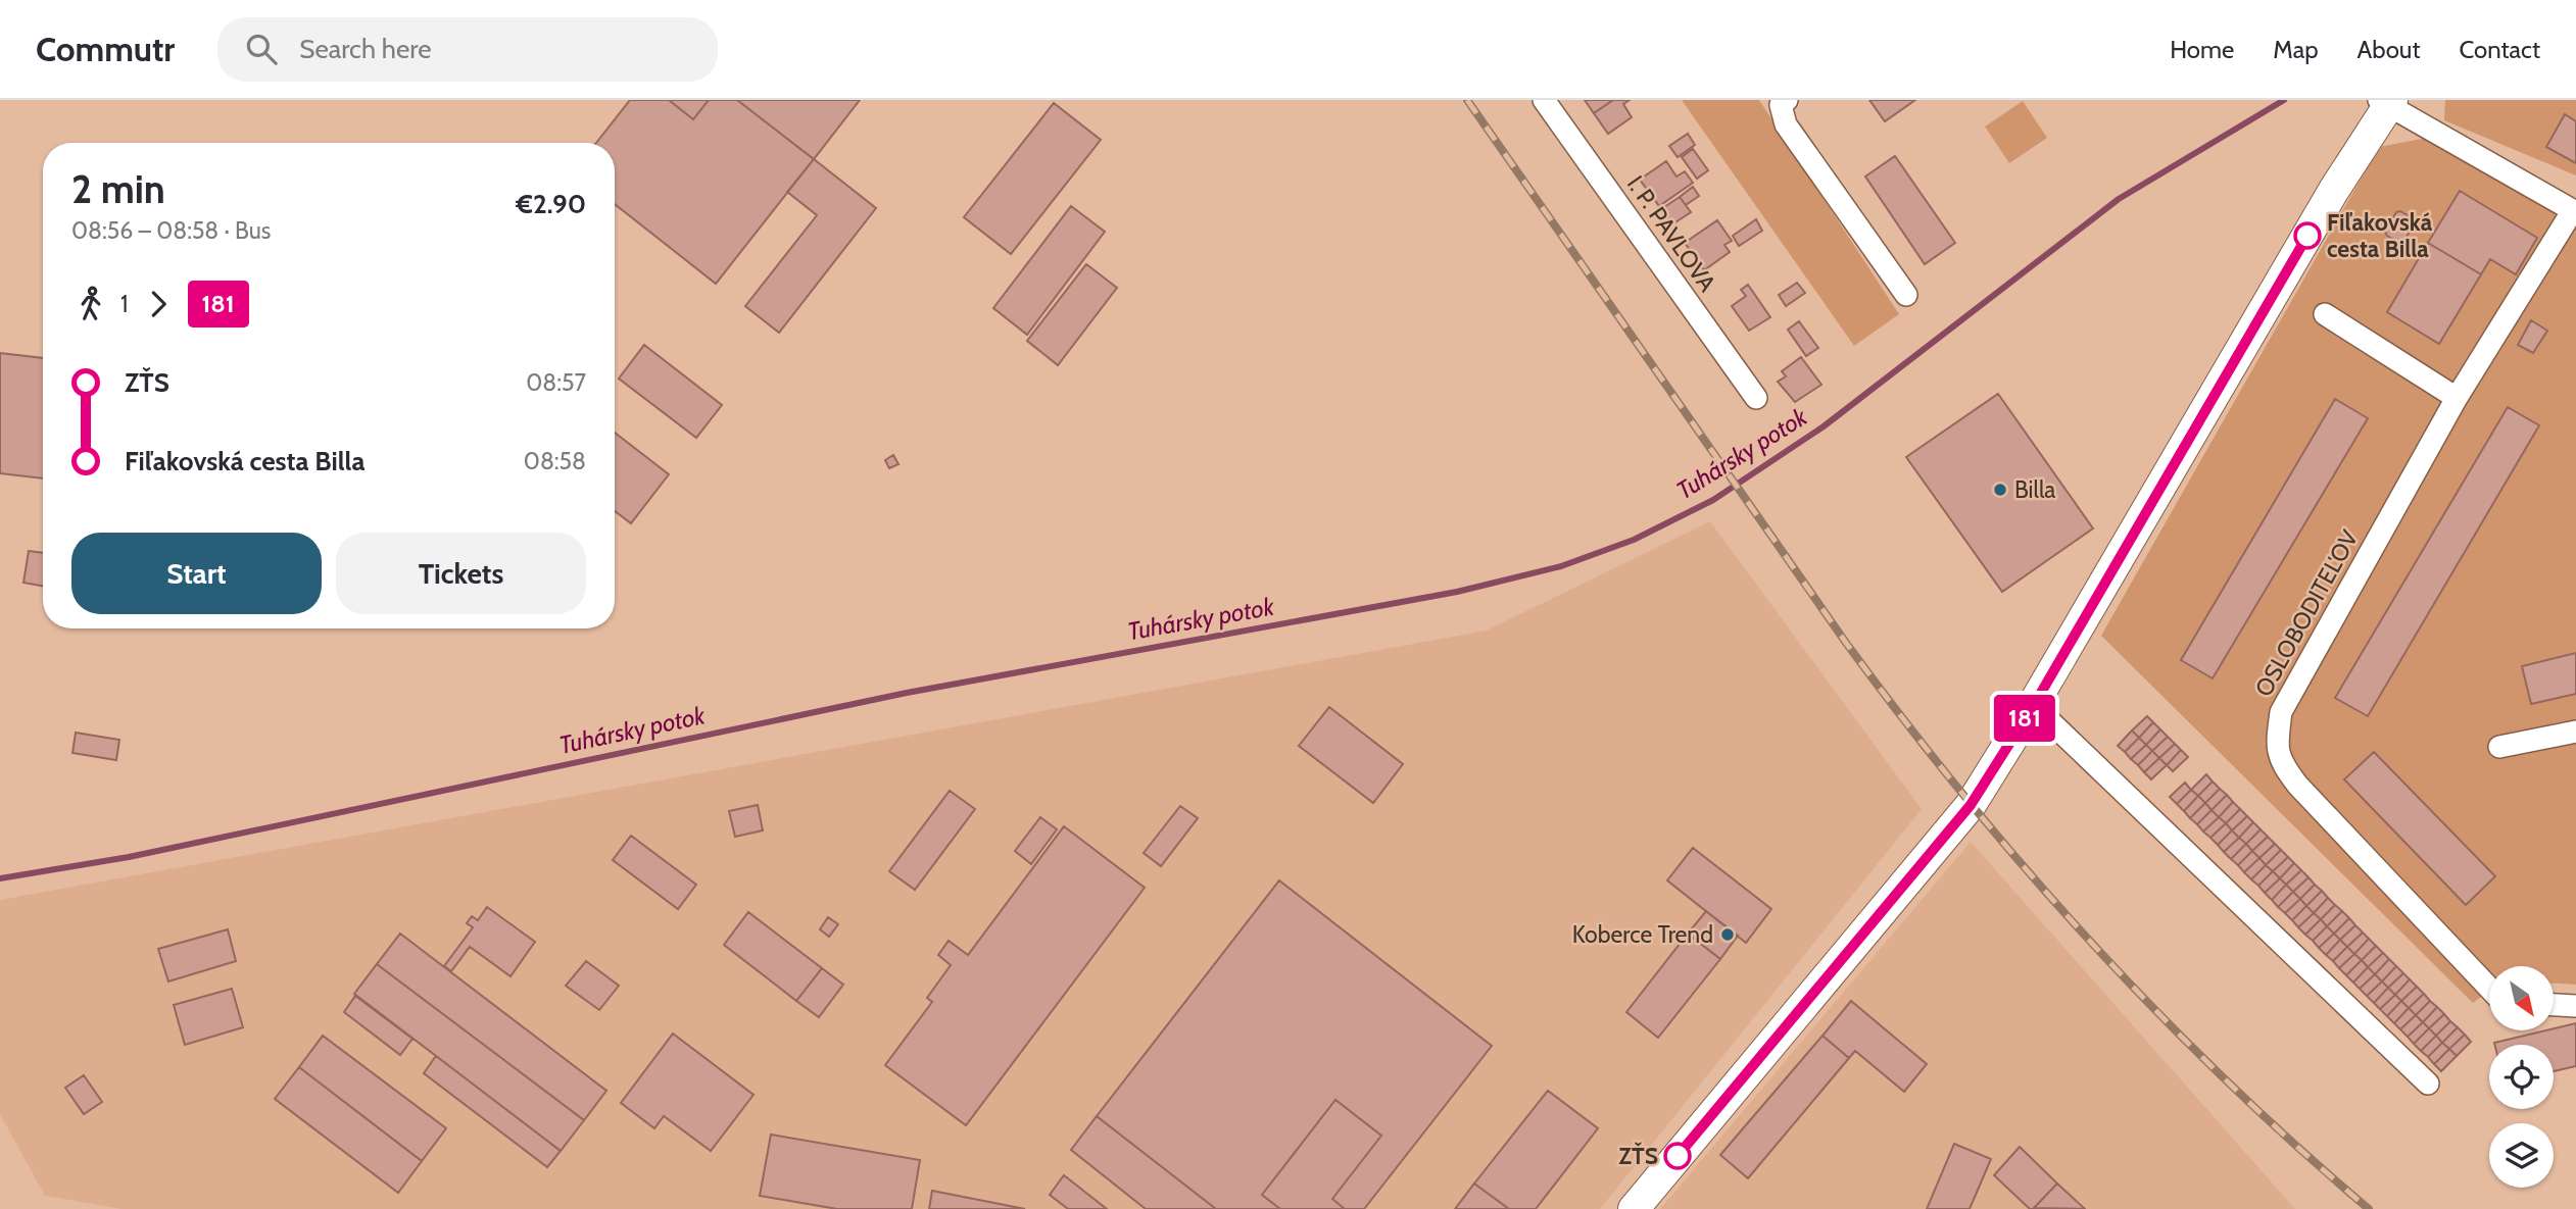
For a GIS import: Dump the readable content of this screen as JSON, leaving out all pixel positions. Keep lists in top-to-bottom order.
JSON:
{
  "streets": {
    "street": ["I. P. PAVLOVA", "OSLOBODITEĽOV"]
  },
  "water": ["Tuhársky potok"],
  "places": [
    "Fiľakovská cesta Billa",
    "Billa",
    "Koberce Trend",
    "ZŤS"
  ],
  "lines": ["bus line 181"],
  "north": "bottom right",
  "page": {
    "header": "Commutr",
    "search": "Search here",
    "nav": [
      "Home",
      "Map",
      "About",
      "Contact"
    ],
    "on_map": "181",
    "heading": ["2 min", "08:56 – 08:58 · Bus", "€2.90"],
    "legs": ["1", "181"],
    "list": [
      {
        "name": "ZŤS",
        "value": "08:57"
      },
      {
        "name": "Fiľakovská cesta Billa",
        "value": "08:58"
      }
    ],
    "buttons": ["Start", "Tickets"]
  }
}
